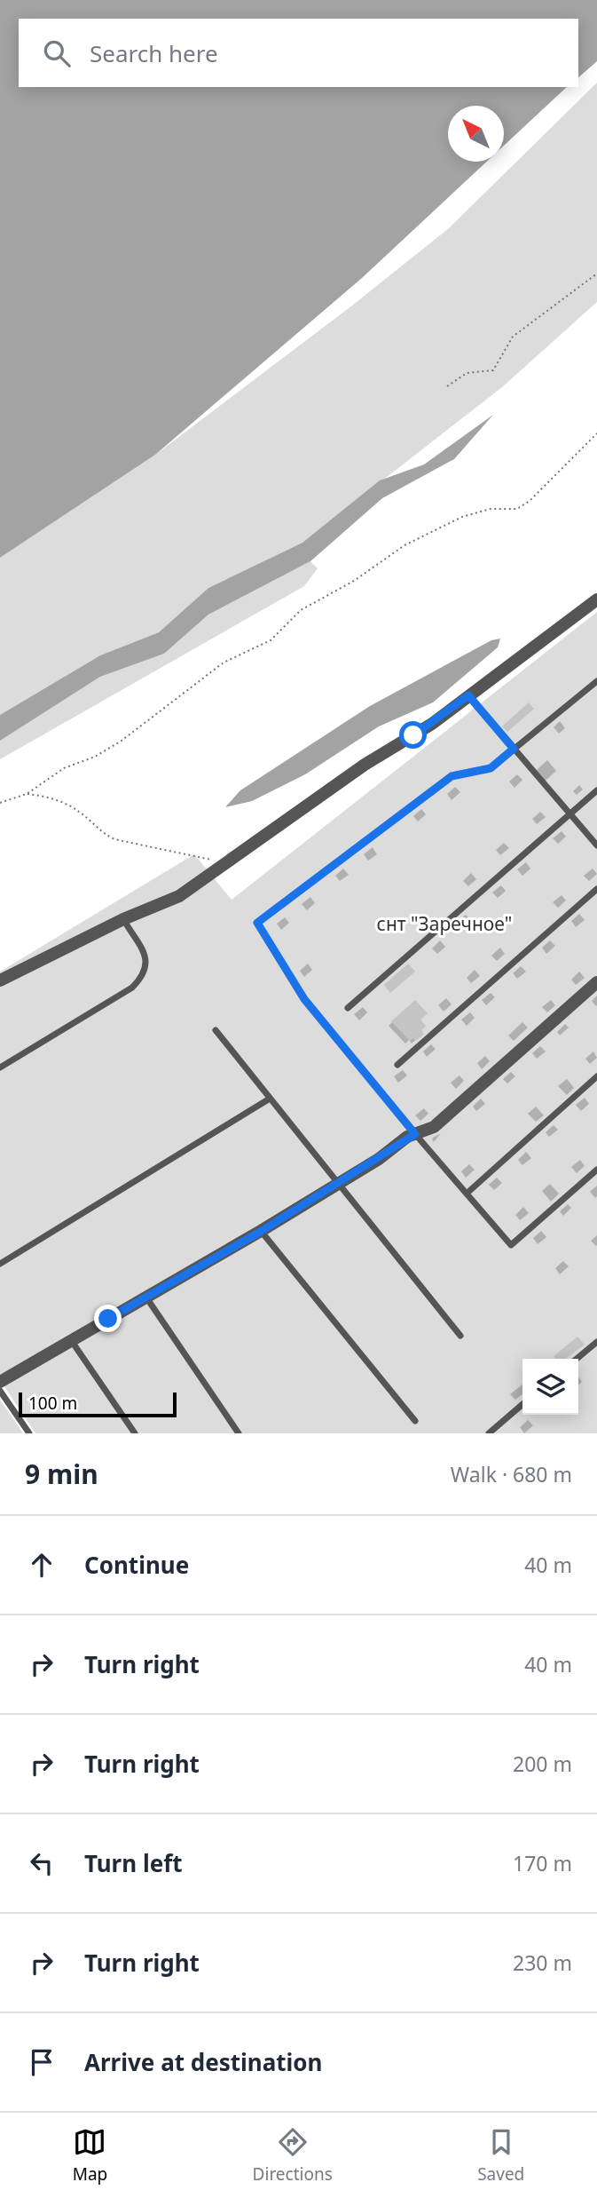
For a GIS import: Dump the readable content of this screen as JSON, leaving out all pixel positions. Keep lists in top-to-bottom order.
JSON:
{
  "parks": ["снт \"Заречное\""],
  "scale_bar": "100 m",
  "north": "top left",
  "page": {
    "search": "Search here",
    "scale": "100 m",
    "heading": ["9 min", "Walk · 680 m"],
    "list": [
      ["Continue", "40 m"],
      ["Turn right", "40 m"],
      ["Turn right", "200 m"],
      ["Turn left", "170 m"],
      ["Turn right", "230 m"],
      "Arrive at destination"
    ],
    "nav": ["Map", "Directions", "Saved"]
  }
}
